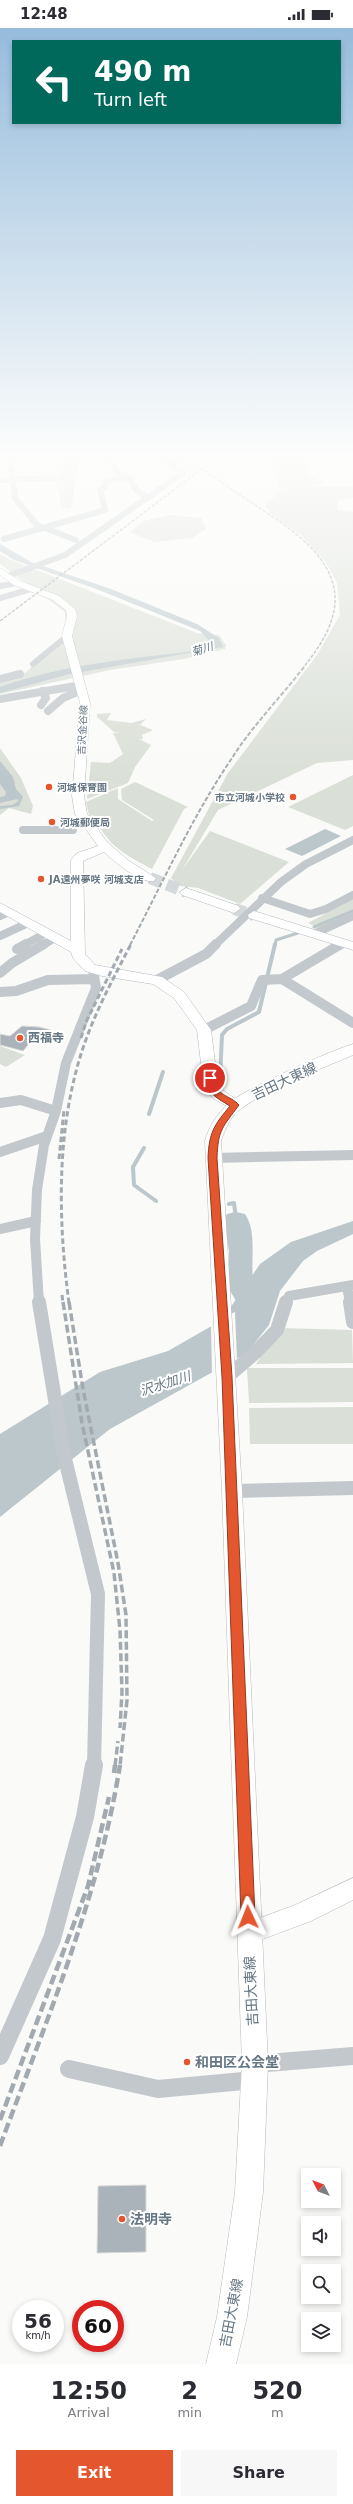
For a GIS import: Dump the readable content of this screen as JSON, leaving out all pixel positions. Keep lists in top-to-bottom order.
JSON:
{
  "streets": {
    "main road": ["吉沢金谷線", "吉田大東線"]
  },
  "water": ["菊川", "沢水加川"],
  "places": [
    "河城保育園",
    "市立河城小学校",
    "河城郵便局",
    "JA遠州夢咲 河城支店",
    "西福寺",
    "和田区公会堂",
    "法明寺"
  ],
  "north": "top left",
  "page": {
    "status": "12:48",
    "turn": ["490 m", "Turn left"],
    "speed": "56 km/h",
    "limit": "60",
    "eta": [
      "12:50",
      "Arrival",
      "2",
      "min",
      "520",
      "m"
    ],
    "buttons": ["Exit", "Share"]
  }
}
